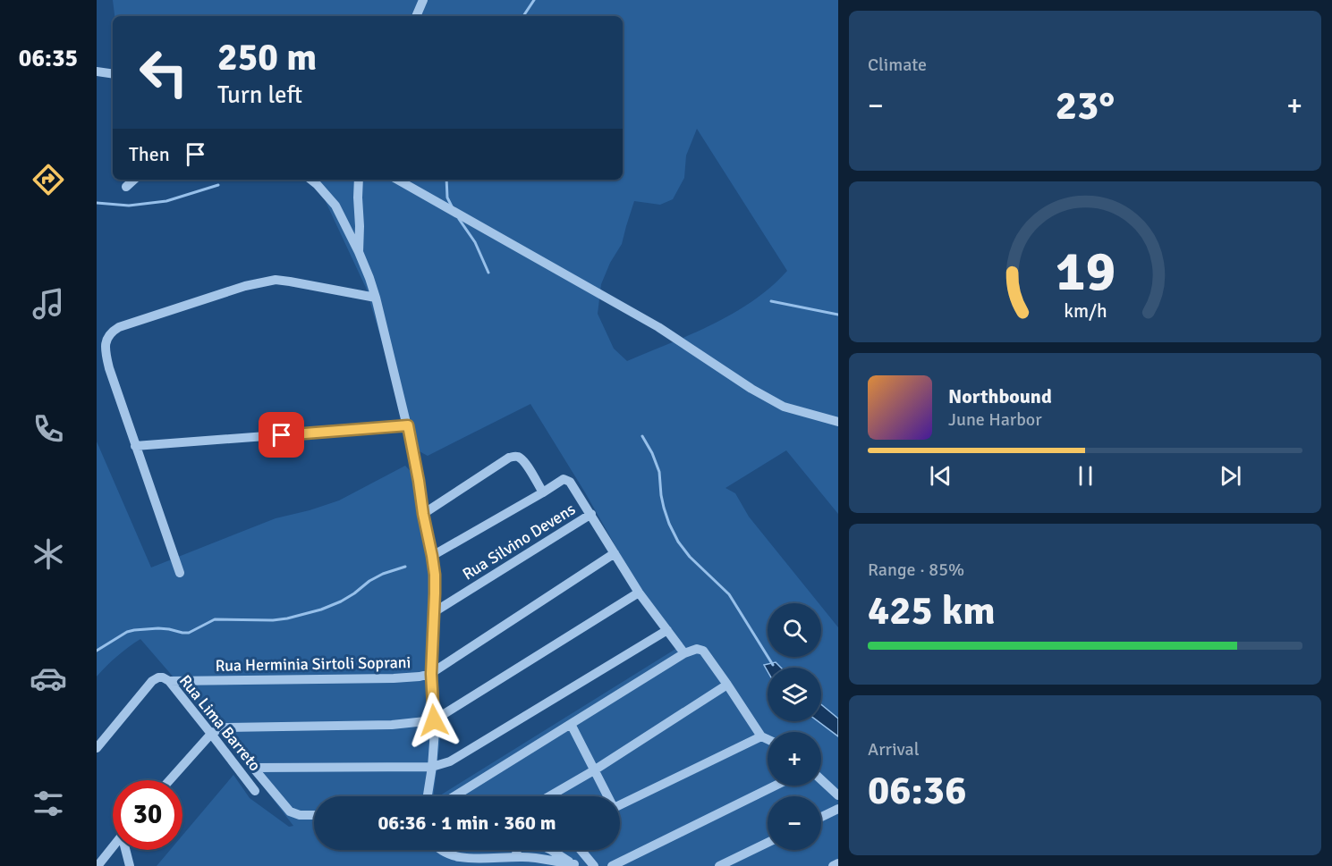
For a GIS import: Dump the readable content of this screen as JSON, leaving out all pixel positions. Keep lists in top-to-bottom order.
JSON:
{
  "streets": {
    "street": ["Rua Silvino Devens", "Rua Herminia Sirtoli Soprani", "Rua Lima Barreto"]
  },
  "crossings": [
    ["Rua Herminia Sirtoli Soprani", "Rua Lima Barreto"]
  ],
  "page": {
    "tabs": "06:35",
    "tile": [
      "Climate",
      ["Range · 85%", "425 km"],
      ["Arrival", "06:36"]
    ],
    "turn": ["250 m", "Turn left"],
    "heat": ["−", "23°", "+"],
    "then": "Then",
    "song": ["Northbound", "June Harbor"],
    "map_buttons": ["+", "−"],
    "limit": "30",
    "trip": "06:36 · 1 min · 360 m",
    "gauge": ["19", "km/h"]
  }
}
